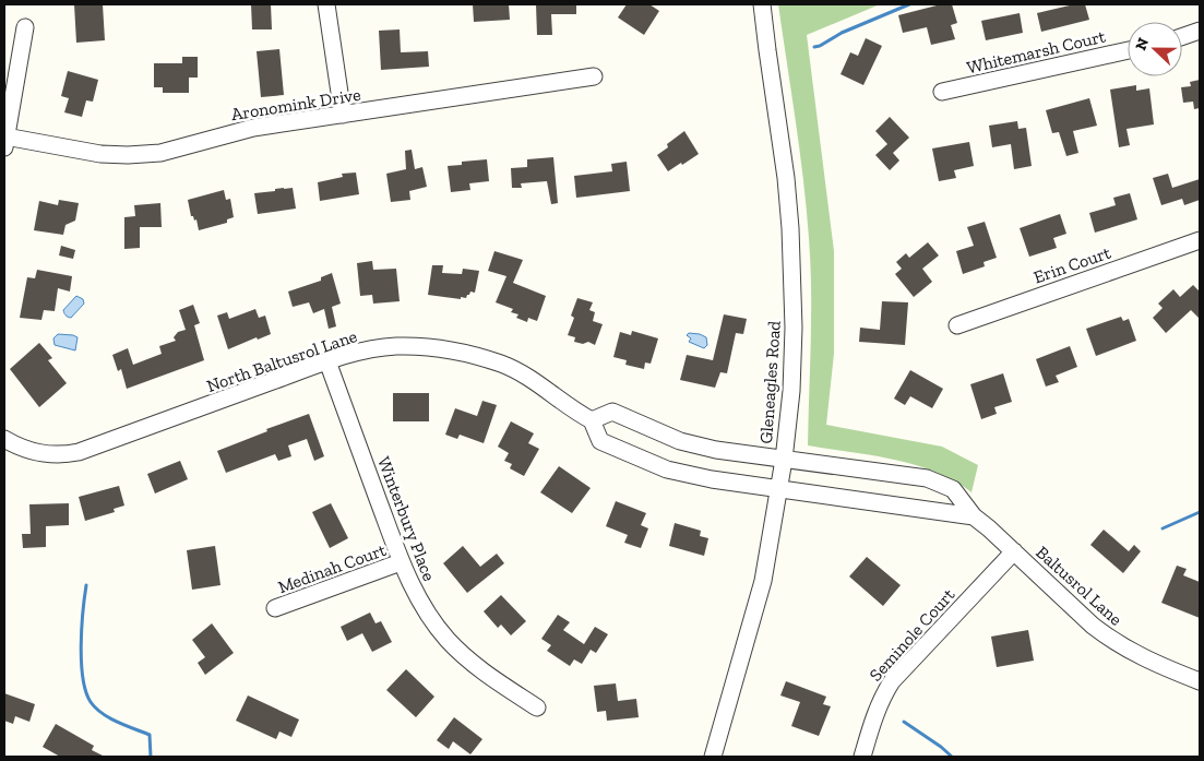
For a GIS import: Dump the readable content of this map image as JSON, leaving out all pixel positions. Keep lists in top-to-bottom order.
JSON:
{
  "streets": {
    "street": [
      "Whitemarsh Court",
      "Aronomink Drive",
      "Erin Court",
      "North Baltusrol Lane",
      "Gleneagles Road",
      "Winterbury Place",
      "Medinah Court",
      "Baltusrol Lane",
      "Seminole Court"
    ]
  },
  "crossings": [
    ["North Baltusrol Lane", "Winterbury Place"],
    ["Gleneagles Road", "Baltusrol Lane"],
    ["Winterbury Place", "Medinah Court"],
    ["Baltusrol Lane", "Seminole Court"]
  ],
  "north": "left"
}
